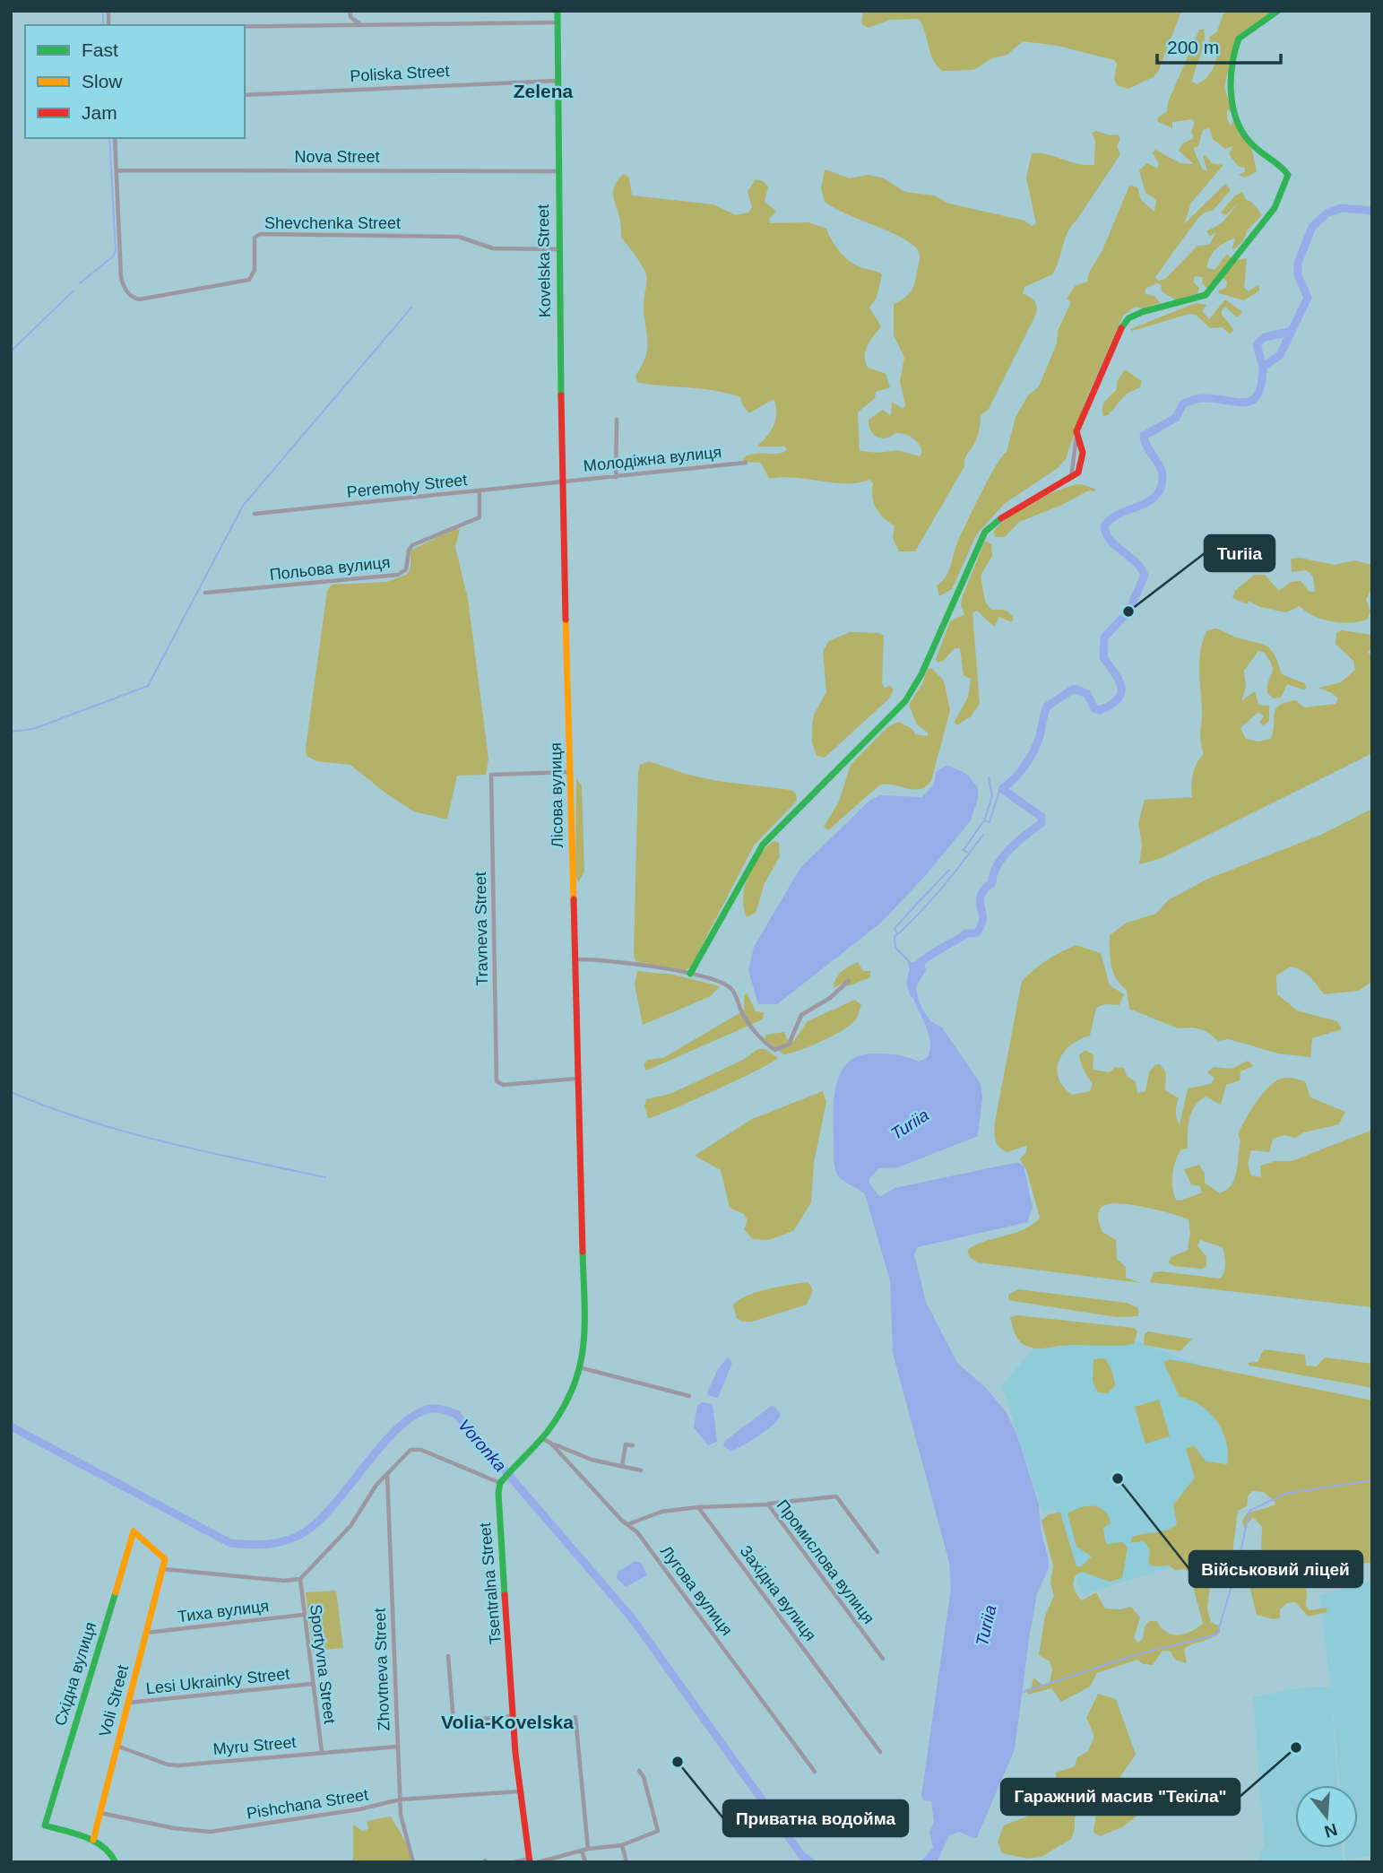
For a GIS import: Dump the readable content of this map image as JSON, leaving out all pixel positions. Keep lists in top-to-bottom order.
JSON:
{
  "streets": {
    "street": [
      "Poliska Street",
      "Nova Street",
      "Shevchenka Street",
      "Kovelska Street",
      "Молодіжна вулиця",
      "Peremohy Street",
      "Польова вулиця",
      "Лісова вулиця",
      "Travneva Street",
      "Промислова вулиця",
      "Tsentralna Street",
      "Лугова вулиця",
      "Західна вулиця",
      "Тиха вулиця",
      "Sportyvna Street",
      "Zhovtneva Street",
      "Східна вулиця",
      "Lesi Ukrainky Street",
      "Voli Street",
      "Myru Street",
      "Pishchana Street"
    ]
  },
  "crossings": [
    ["Poliska Street", "Kovelska Street"],
    ["Nova Street", "Shevchenka Street"],
    ["Nova Street", "Kovelska Street"],
    ["Shevchenka Street", "Kovelska Street"],
    ["Kovelska Street", "Молодіжна вулиця"],
    ["Kovelska Street", "Peremohy Street"],
    ["Kovelska Street", "Лісова вулиця"],
    ["Молодіжна вулиця", "Peremohy Street"],
    ["Peremohy Street", "Польова вулиця"],
    ["Лісова вулиця", "Travneva Street"],
    ["Промислова вулиця", "Західна вулиця"],
    ["Tsentralna Street", "Pishchana Street"],
    ["Тиха вулиця", "Sportyvna Street"],
    ["Тиха вулиця", "Voli Street"],
    ["Sportyvna Street", "Lesi Ukrainky Street"],
    ["Sportyvna Street", "Myru Street"],
    ["Zhovtneva Street", "Myru Street"],
    ["Zhovtneva Street", "Pishchana Street"],
    ["Східна вулиця", "Voli Street"],
    ["Lesi Ukrainky Street", "Voli Street"],
    ["Voli Street", "Myru Street"],
    ["Voli Street", "Pishchana Street"]
  ],
  "districts": ["Zelena", "Volia-Kovelska"],
  "water": ["Turiia", "Voronka"],
  "places": [
    "Turiia",
    "Військовий ліцей",
    "Гаражний масив \"Текіла\"",
    "Приватна водойма"
  ],
  "legend": ["Fast", "Slow", "Jam"],
  "scale_bar": "200 m",
  "north": "bottom"
}
